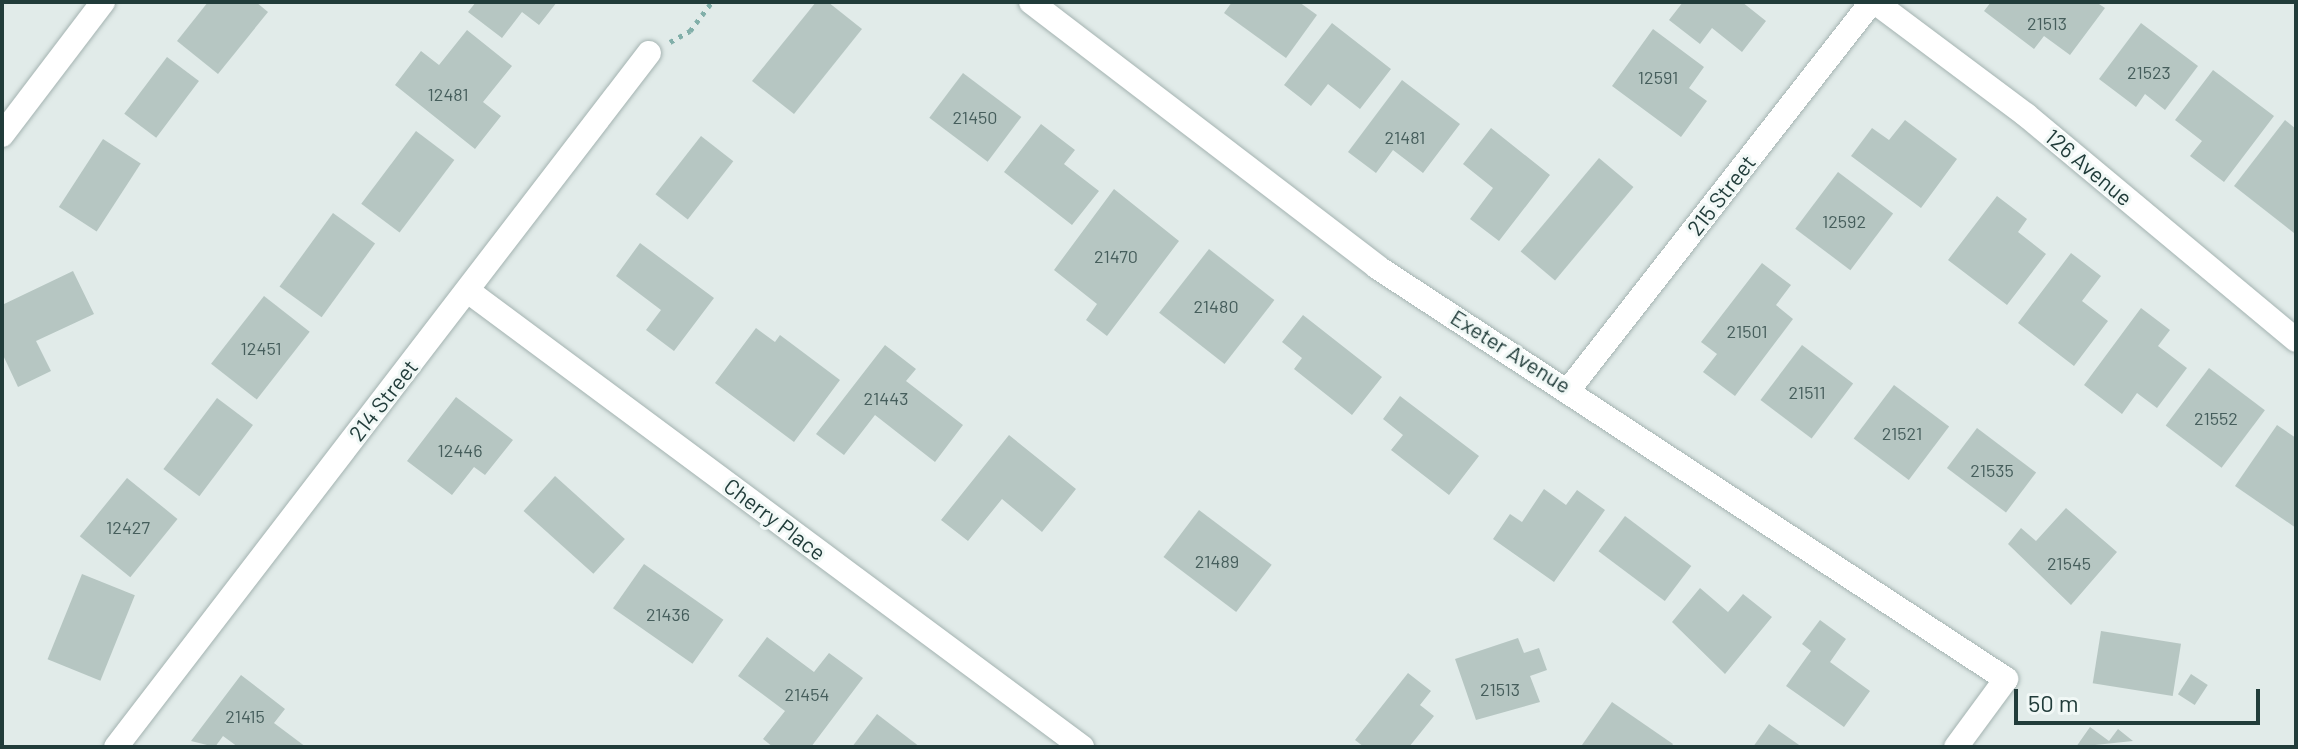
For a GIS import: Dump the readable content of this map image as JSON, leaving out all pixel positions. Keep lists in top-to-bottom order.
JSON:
{
  "streets": {
    "street": [
      "126 Avenue",
      "215 Street",
      "Exeter Avenue",
      "214 Street",
      "Cherry Place"
    ]
  },
  "crossings": [
    ["126 Avenue", "215 Street"],
    ["215 Street", "Exeter Avenue"],
    ["214 Street", "Cherry Place"]
  ],
  "house_numbers": [
    "21513",
    "21523",
    "12591",
    "12481",
    "21450",
    "21481",
    "12592",
    "21470",
    "21480",
    "21501",
    "12451",
    "21511",
    "21443",
    "21552",
    "21521",
    "12446",
    "21535",
    "12427",
    "21489",
    "21545",
    "21436",
    "21513",
    "21454",
    "21415"
  ],
  "scale_bar": "50 m"
}
